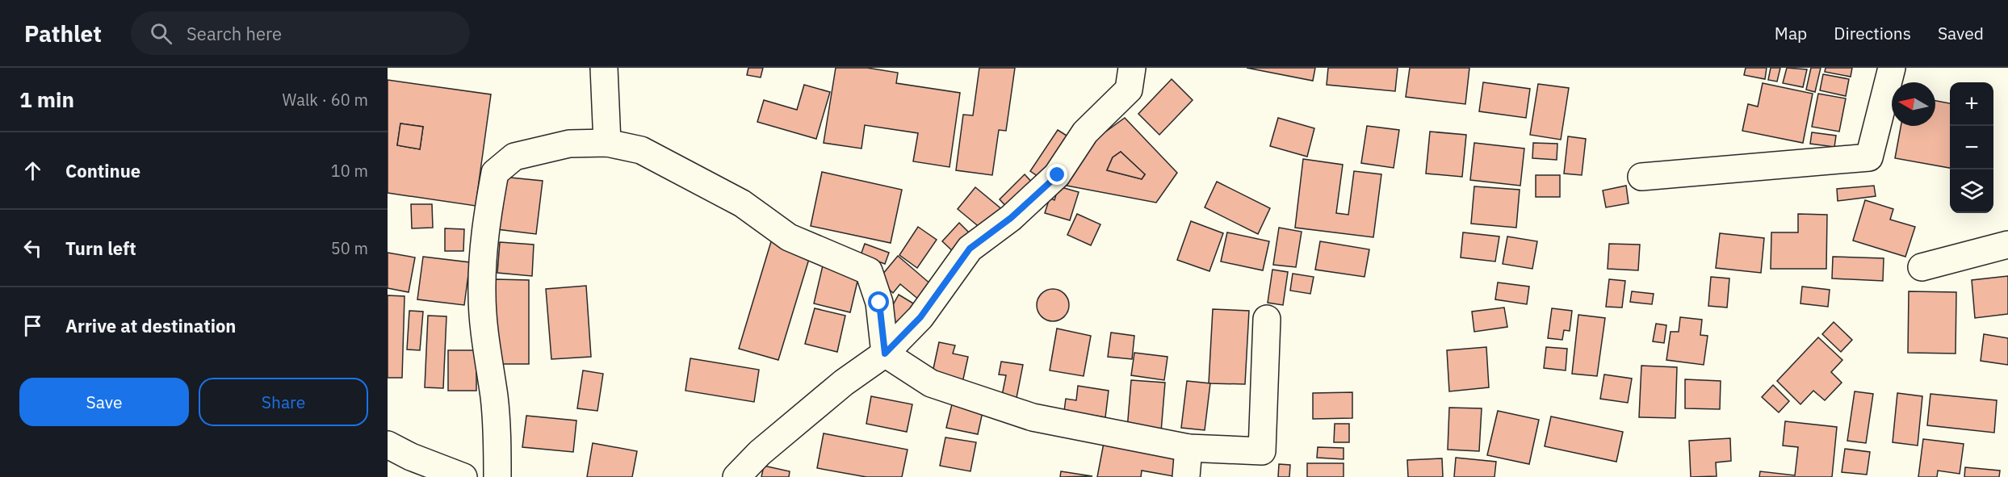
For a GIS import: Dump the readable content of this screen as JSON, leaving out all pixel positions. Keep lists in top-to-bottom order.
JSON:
{
  "north": "left",
  "page": {
    "header": "Pathlet",
    "search": "Search here",
    "nav": ["Map", "Directions", "Saved"],
    "heading": ["1 min", "Walk · 60 m"],
    "map_buttons": ["+", "−"],
    "list": [
      ["Continue", "10 m"],
      ["Turn left", "50 m"],
      "Arrive at destination"
    ],
    "buttons": ["Save", "Share"]
  }
}
